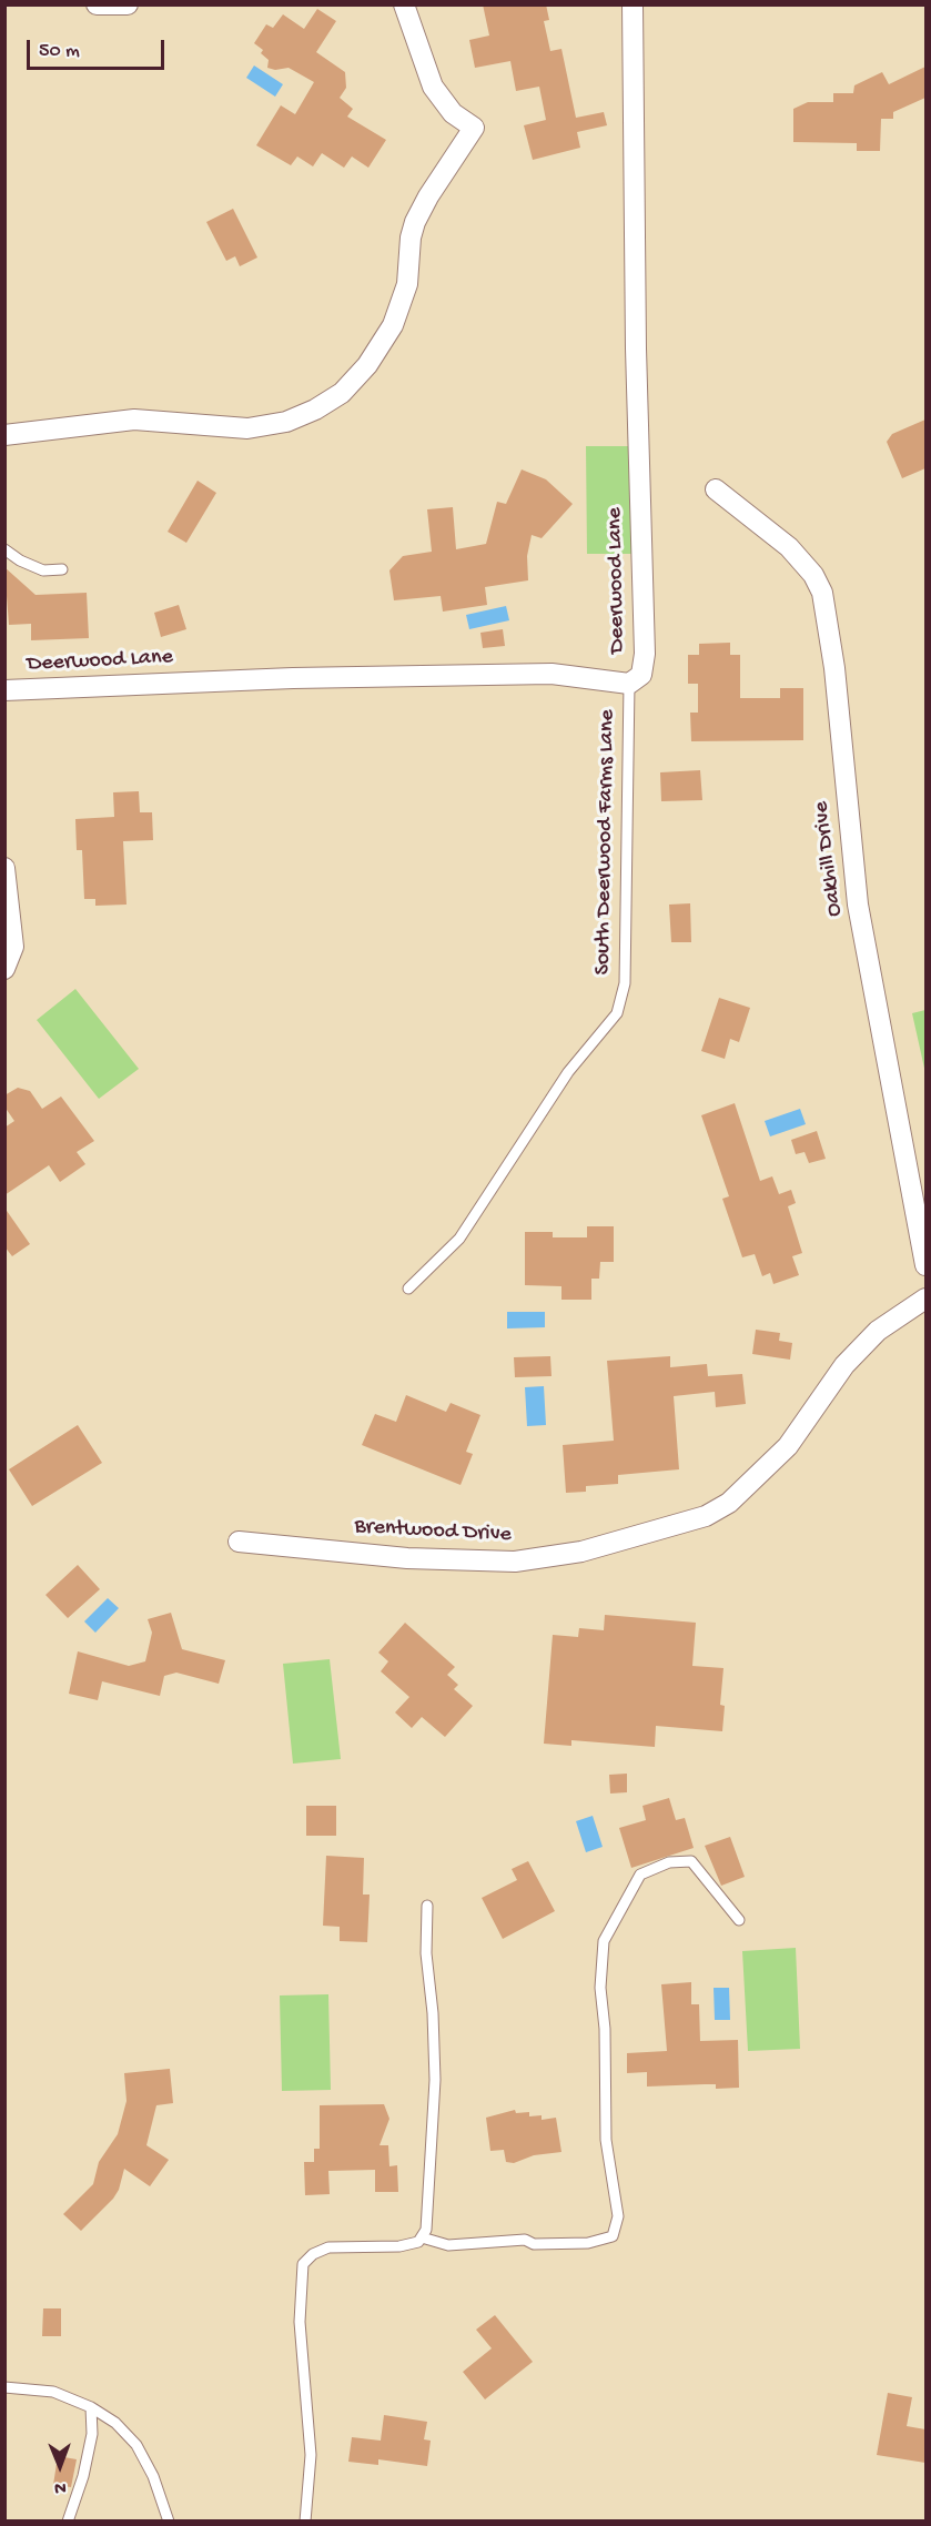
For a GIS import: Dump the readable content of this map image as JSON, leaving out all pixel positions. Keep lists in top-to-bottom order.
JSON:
{
  "streets": {
    "street": ["Deerwood Lane", "Oakhill Drive", "Brentwood Drive"],
    "lane": ["South Deerwood Farms Lane"]
  },
  "crossings": [
    ["Deerwood Lane", "South Deerwood Farms Lane"]
  ],
  "scale_bar": "50 m",
  "north": "bottom"
}
